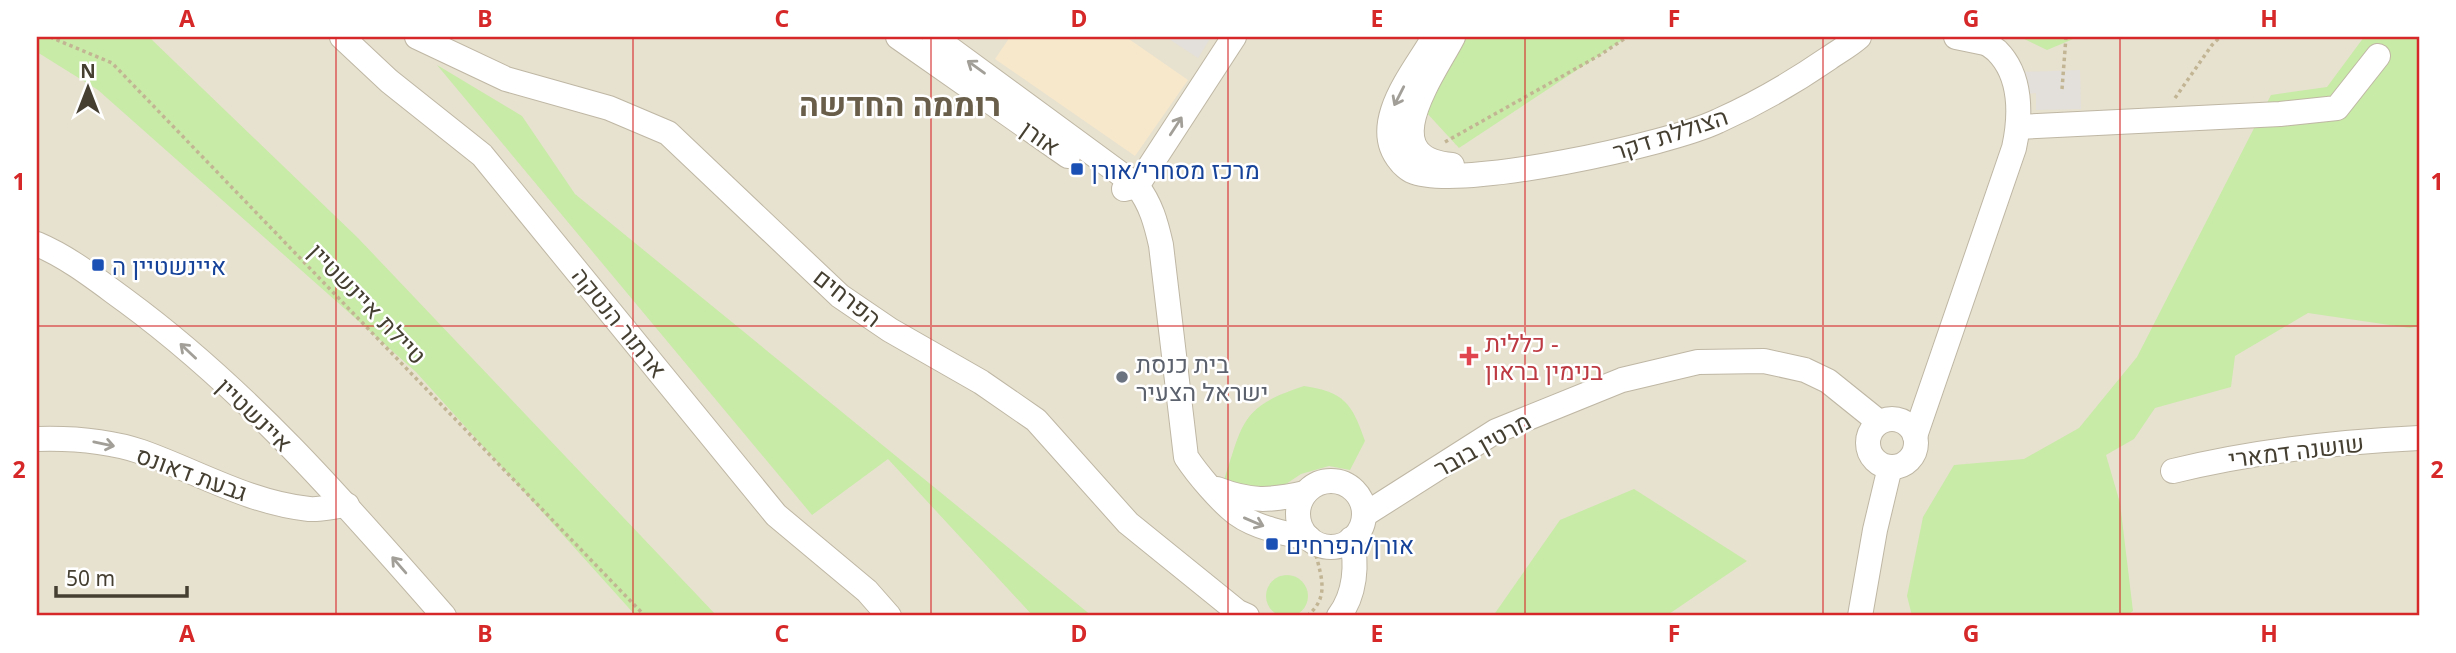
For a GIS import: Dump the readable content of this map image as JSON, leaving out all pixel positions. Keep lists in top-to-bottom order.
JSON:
{
  "streets": {
    "street": [
      "הצוללת דקר",
      "אורן",
      "הפרחים",
      "ארתור הנטקה",
      "איינשטיין",
      "מרטין בובר",
      "שושנה דמארי",
      "גבעת דאונס"
    ],
    "path": ["טיילת איינשטיין"]
  },
  "crossings": [
    ["אורן", "מרטין בובר"],
    ["איינשטיין", "גבעת דאונס"]
  ],
  "one_way": ["איינשטיין", "גבעת דאונס"],
  "districts": ["רוממה החדשה"],
  "places": {
    "transit": ["מרכז מסחרי/אורן", "איינשטיין ה", "אורן/הפרחים"],
    "health": ["כללית - בנימין בראון"],
    "other": ["בית כנסת ישראל הצעיר"]
  },
  "scale_bar": "50 m",
  "north": "top",
  "grid": {
    "columns": [
      "A",
      "B",
      "C",
      "D",
      "E",
      "F",
      "G",
      "H"
    ],
    "rows": ["1", "2"]
  }
}
